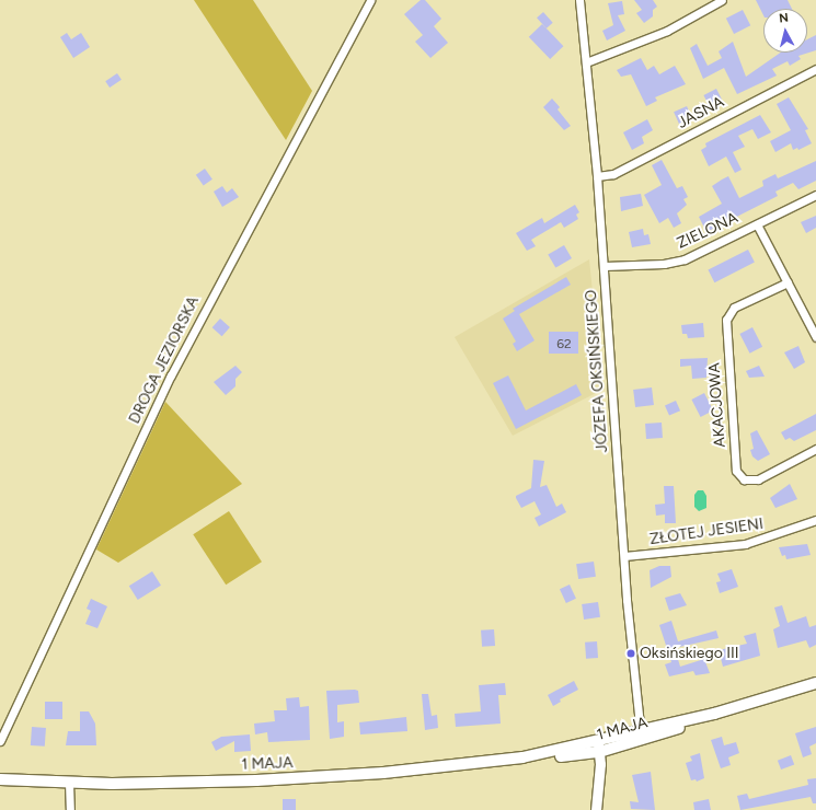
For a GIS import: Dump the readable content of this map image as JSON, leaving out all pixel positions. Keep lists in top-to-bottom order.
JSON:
{
  "streets": {
    "main road": ["1 MAJA"],
    "street": [
      "JASNA",
      "ZIELONA",
      "DROGA JEZIORSKA",
      "JÓZEFA OKSIŃSKIEGO",
      "AKACJOWA",
      "ZŁOTEJ JESIENI"
    ]
  },
  "crossings": [
    ["JASNA", "JÓZEFA OKSIŃSKIEGO"],
    ["ZIELONA", "JÓZEFA OKSIŃSKIEGO"],
    ["JÓZEFA OKSIŃSKIEGO", "ZŁOTEJ JESIENI"],
    ["JÓZEFA OKSIŃSKIEGO", "1 MAJA"]
  ],
  "places": ["Oksińskiego III"],
  "house_numbers": ["62"],
  "north": "top"
}
